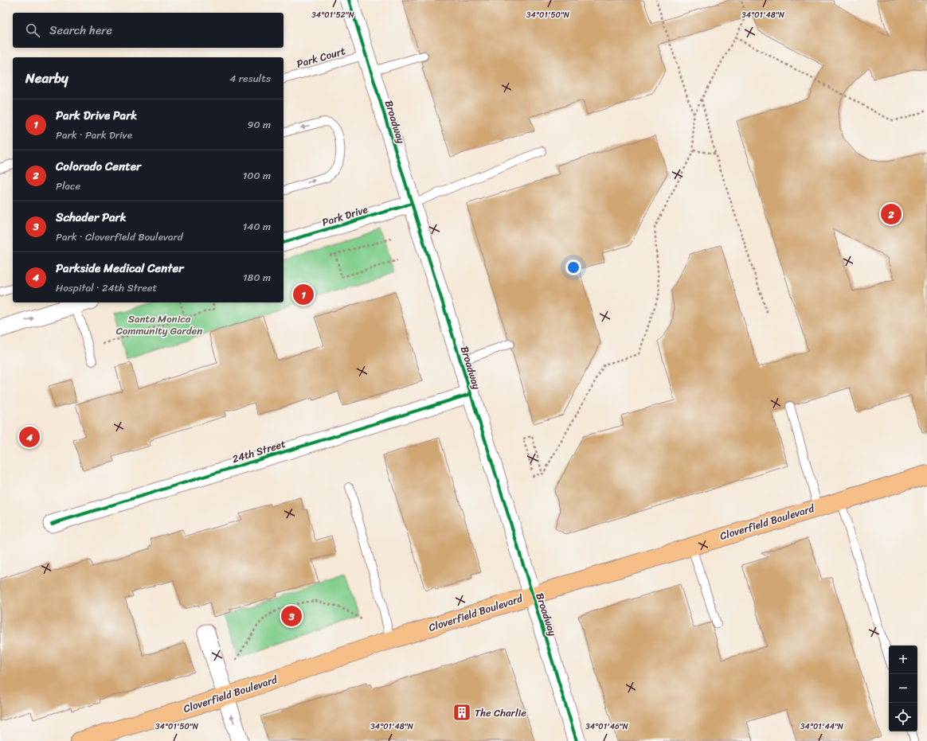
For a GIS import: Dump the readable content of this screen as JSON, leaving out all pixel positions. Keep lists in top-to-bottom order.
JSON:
{
  "streets": {
    "main road": ["Cloverfield Boulevard"],
    "street": ["Broadway", "Park Drive", "24th Street"],
    "lane": ["Park Court"]
  },
  "crossings": [
    ["Park Court", "Broadway"],
    ["Broadway", "Park Drive"],
    ["Broadway", "24th Street"],
    ["Broadway", "Cloverfield Boulevard"]
  ],
  "parks": ["Santa Monica Community Garden"],
  "places": {
    "building": ["The Charlie"]
  },
  "page": {
    "search": "Search here",
    "heading": ["Nearby", "4 results"],
    "list": [
      {
        "mark": "1",
        "name": "Park Drive Park",
        "note": "Park · Park Drive",
        "value": "90 m"
      },
      {
        "mark": "2",
        "name": "Colorado Center",
        "note": "Place",
        "value": "100 m"
      },
      {
        "mark": "3",
        "name": "Schader Park",
        "note": "Park · Cloverfield Boulevard",
        "value": "140 m"
      },
      {
        "mark": "4",
        "name": "Parkside Medical Center",
        "note": "Hospital · 24th Street",
        "value": "180 m"
      }
    ],
    "pins": [
      "2",
      "1",
      "4",
      "3"
    ],
    "map_buttons": ["+", "−"]
  },
  "coordinates": [
    "34°01'52\"N",
    "34°01'50\"N",
    "34°01'48\"N",
    "34°01'46\"N",
    "34°01'44\"N"
  ]
}
